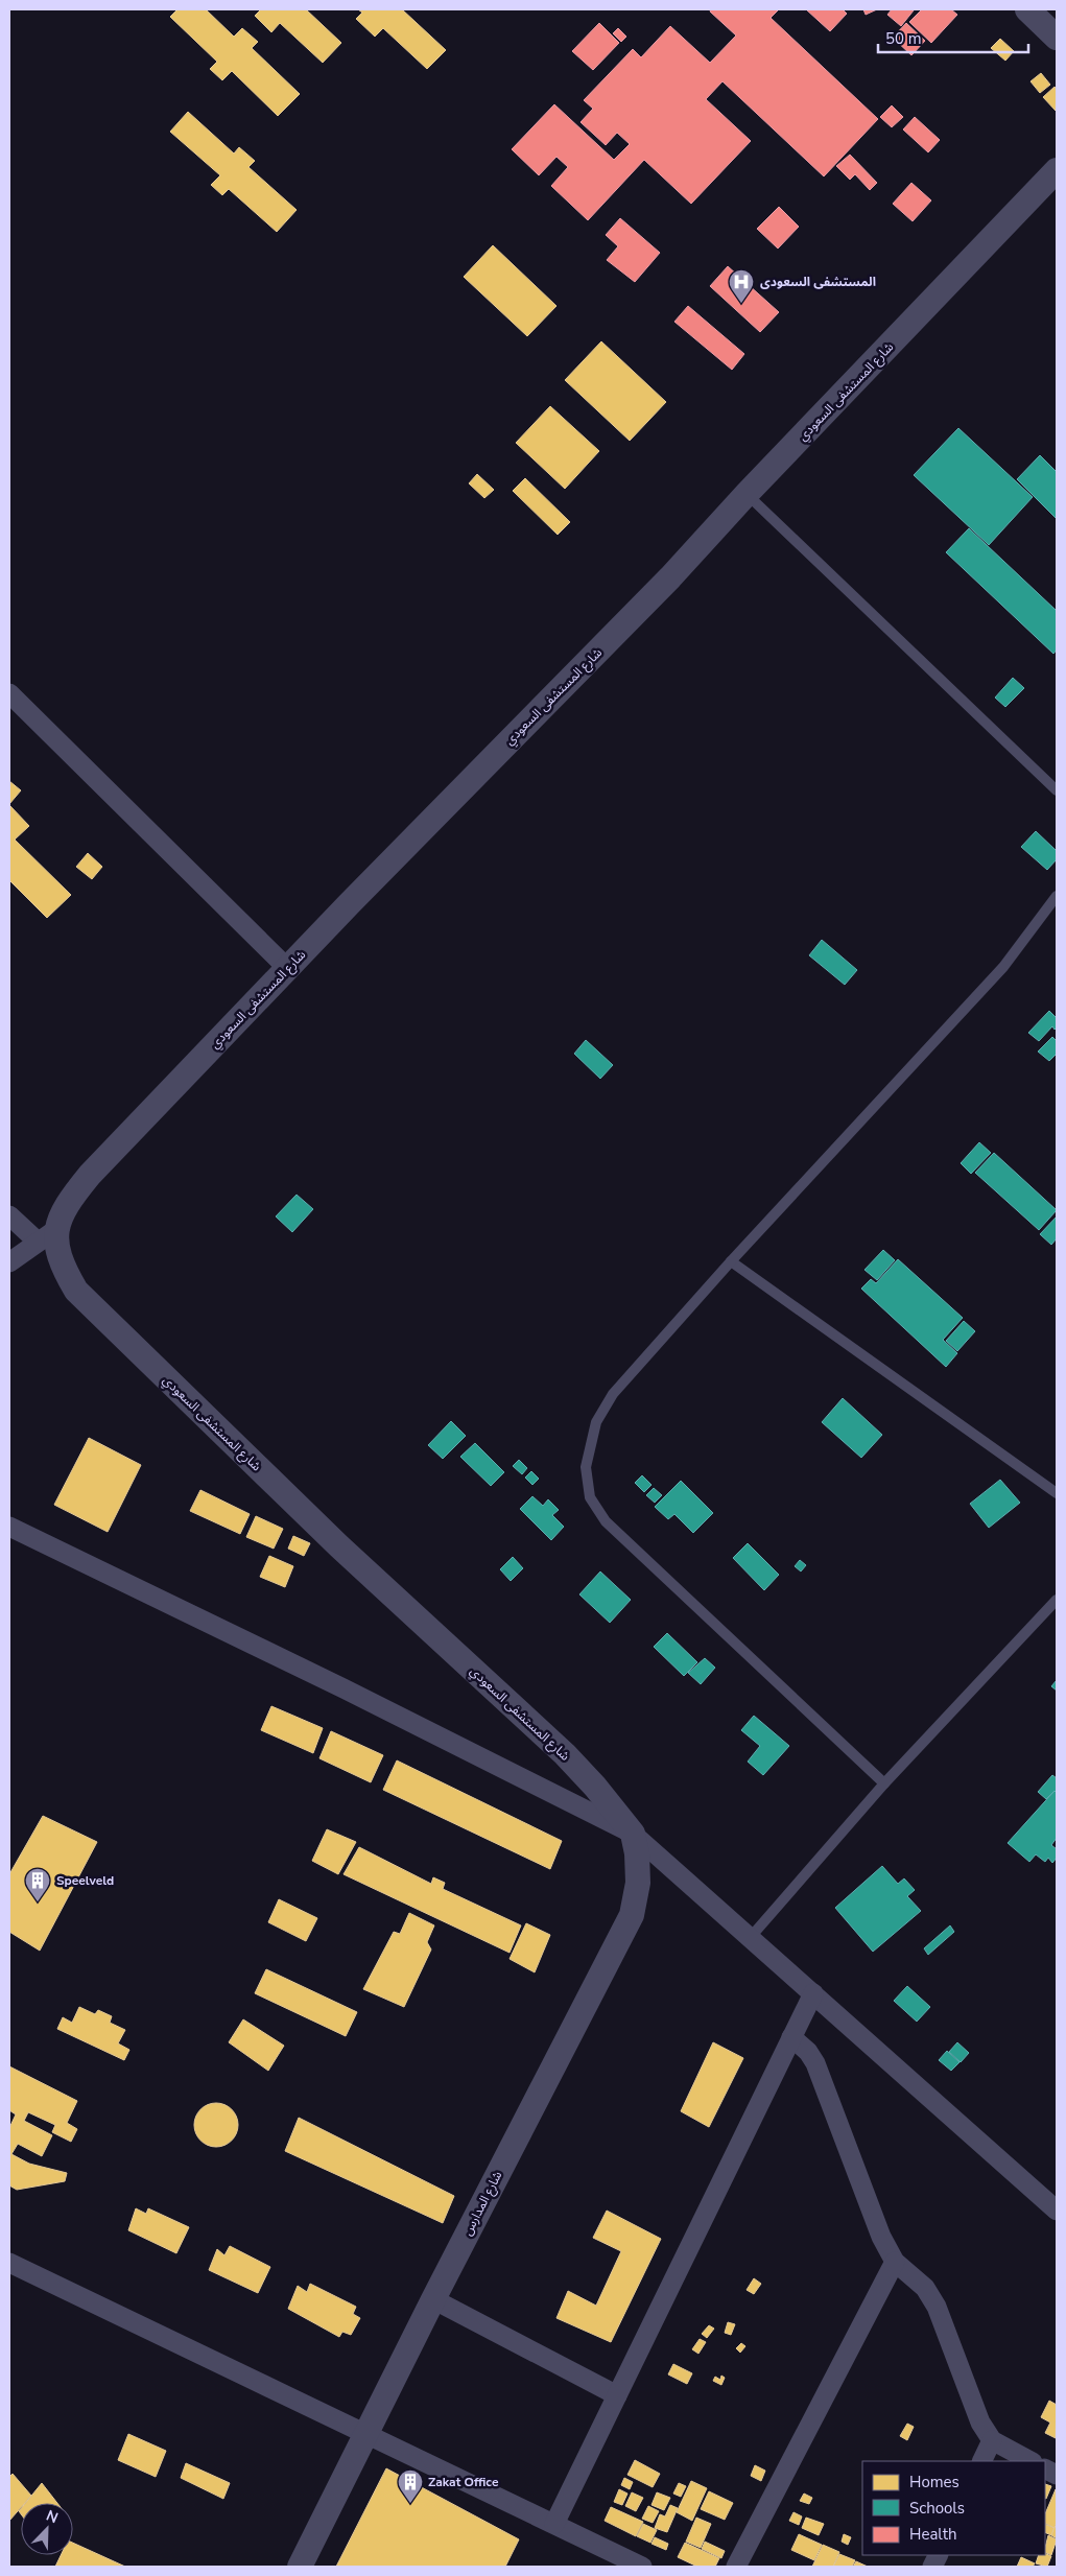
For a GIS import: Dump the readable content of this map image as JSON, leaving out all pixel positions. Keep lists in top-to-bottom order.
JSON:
{
  "streets": {
    "street": ["شارع المستشفى السعودي", "شارع المدارس"]
  },
  "crossings": [
    ["شارع المستشفى السعودي", "شارع المدارس"]
  ],
  "places": {
    "hospital": ["المستشفى السعودى"],
    "building": ["Speelveld", "Zakat Office"]
  },
  "legend": ["Homes", "Schools", "Health"],
  "scale_bar": "50 m",
  "north": "top right"
}
